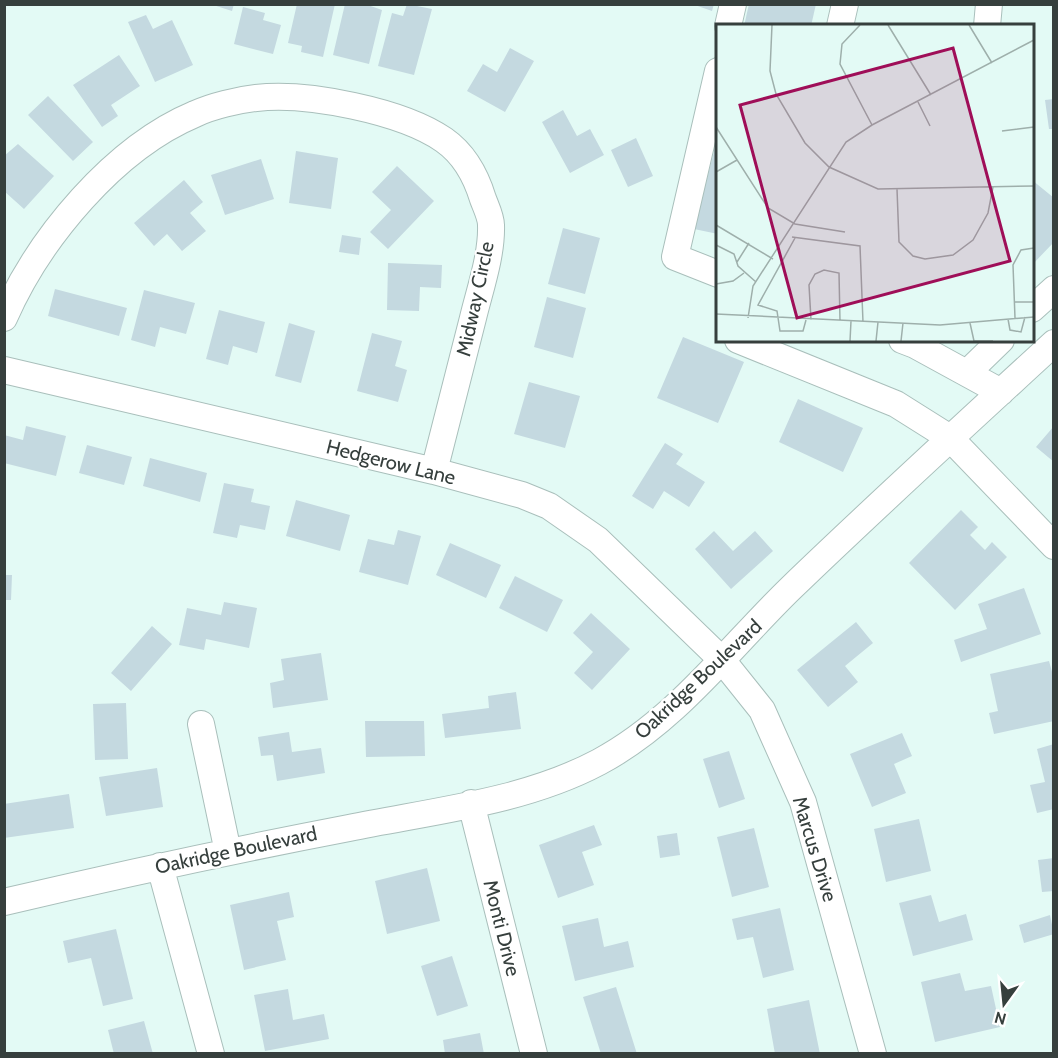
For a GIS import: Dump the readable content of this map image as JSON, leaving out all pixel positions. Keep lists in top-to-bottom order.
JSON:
{
  "streets": {
    "street": [
      "Midway Circle",
      "Hedgerow Lane",
      "Oakridge Boulevard",
      "Marcus Drive",
      "Monti Drive"
    ]
  },
  "crossings": [
    ["Midway Circle", "Hedgerow Lane"],
    ["Hedgerow Lane", "Oakridge Boulevard"],
    ["Hedgerow Lane", "Marcus Drive"],
    ["Oakridge Boulevard", "Marcus Drive"],
    ["Oakridge Boulevard", "Monti Drive"]
  ],
  "north": "bottom"
}
